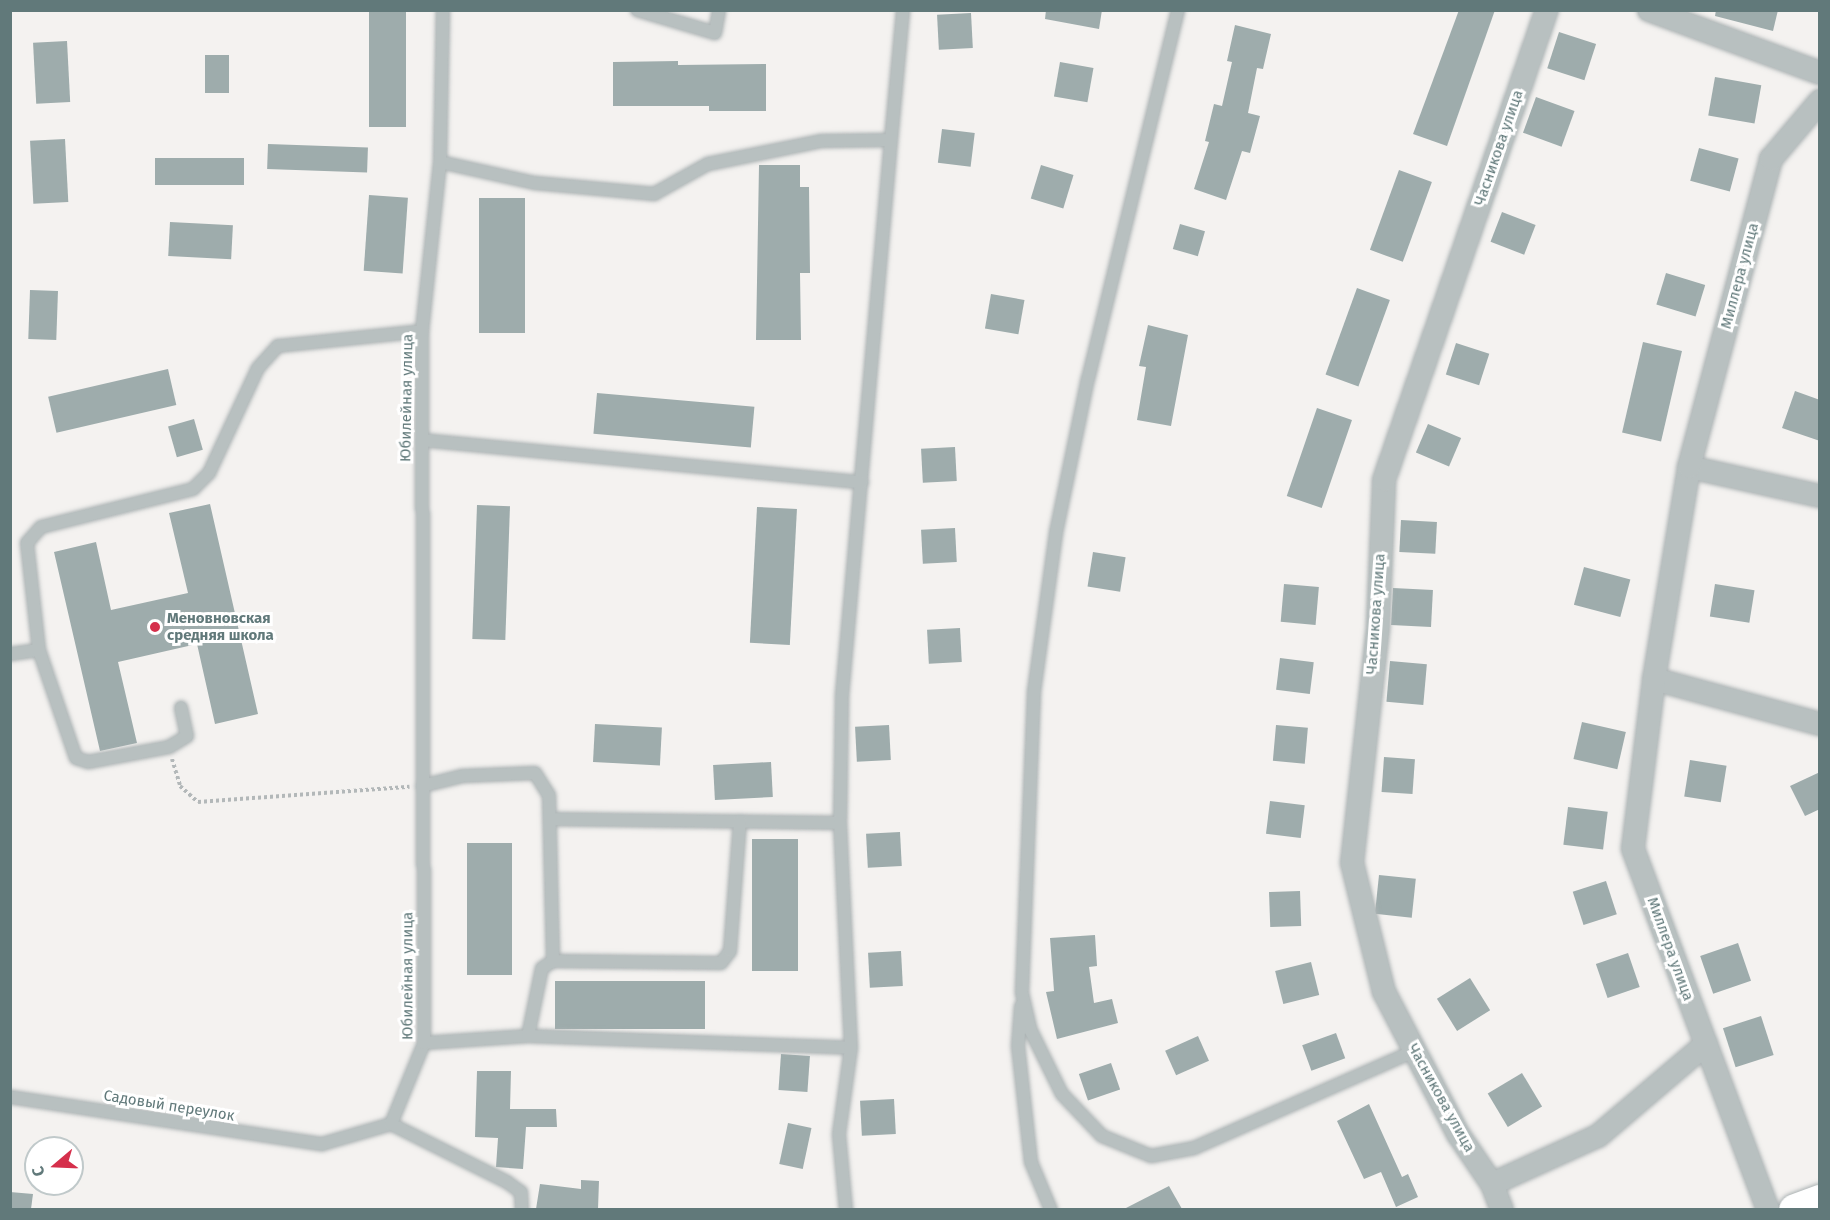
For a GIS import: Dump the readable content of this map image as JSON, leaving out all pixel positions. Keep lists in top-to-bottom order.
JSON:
{
  "streets": {
    "street": ["Часникова улица", "Миллера улица"],
    "lane": ["Юбилейная улица", "Садовый переулок"]
  },
  "crossings": [
    ["Юбилейная улица", "Садовый переулок"]
  ],
  "places": ["Меновновская средняя школа"],
  "north": "left"
}
